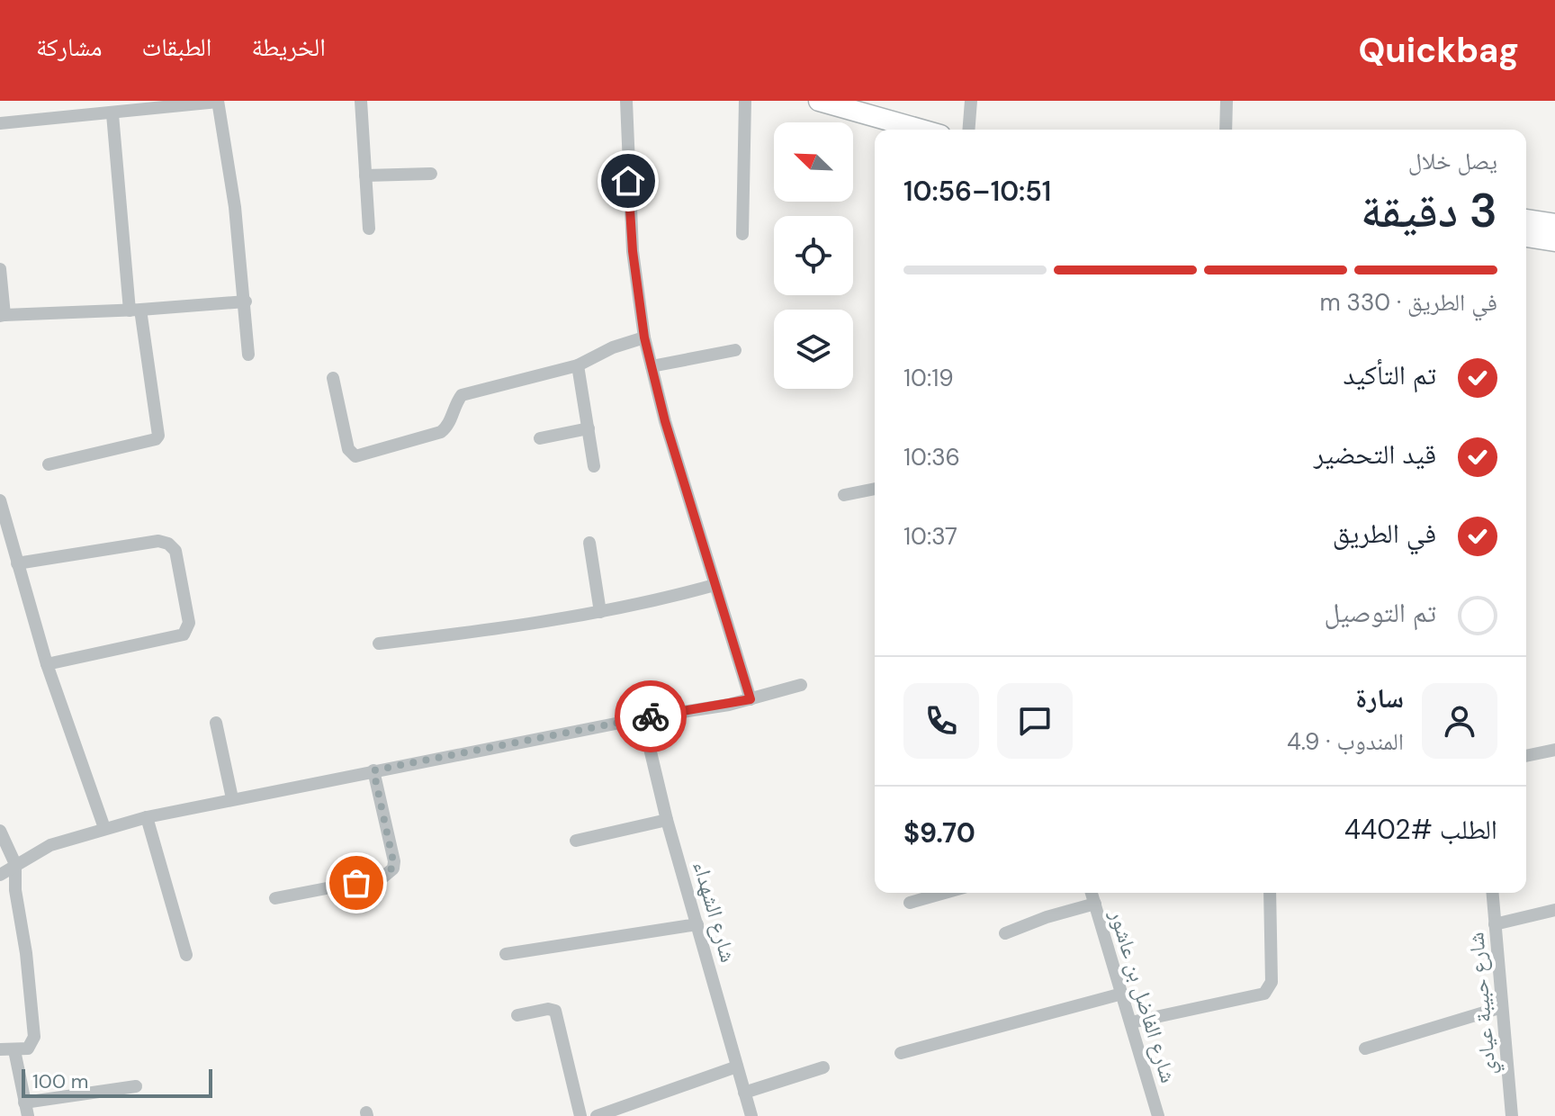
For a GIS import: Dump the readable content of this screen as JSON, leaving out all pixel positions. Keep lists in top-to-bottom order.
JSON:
{
  "streets": {
    "street": ["شارع الشهداء", "شارع الفاضل بن عاشور", "شارع حبيبة عيادي"]
  },
  "scale_bar": "100 m",
  "north": "top left",
  "page": {
    "header": "Quickbag",
    "nav": ["الخريطة", "الطبقات", "مشاركة"],
    "heading": ["3 دقيقة", "يصل خلال", "10:51–10:56"],
    "panel": [
      "سارة",
      "المندوب · 4.9",
      "الطلب #4402",
      "$9.70"
    ],
    "bar": "في الطريق · 330 m",
    "list": [
      ["تم التأكيد", "10:19"],
      ["قيد التحضير", "10:36"],
      ["في الطريق", "10:37"],
      "تم التوصيل"
    ],
    "scale": "100 m"
  }
}
